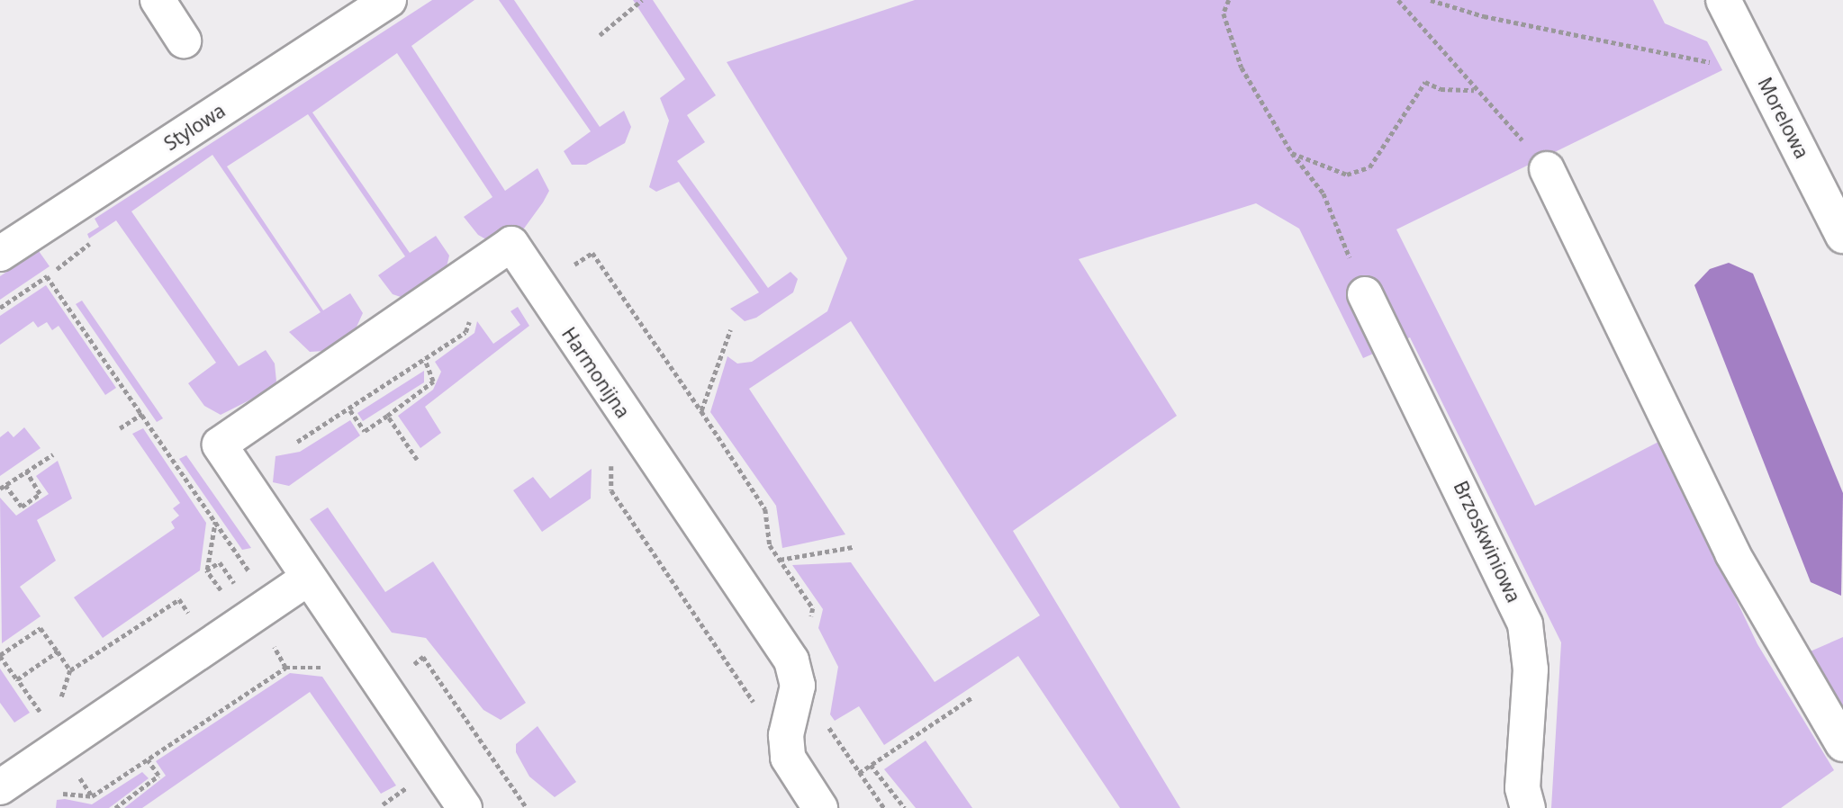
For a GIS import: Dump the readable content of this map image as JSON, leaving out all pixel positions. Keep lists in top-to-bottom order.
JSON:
{
  "streets": {
    "street": [
      "Morelowa",
      "Stylowa",
      "Harmonijna",
      "Brzoskwiniowa"
    ]
  }
}
